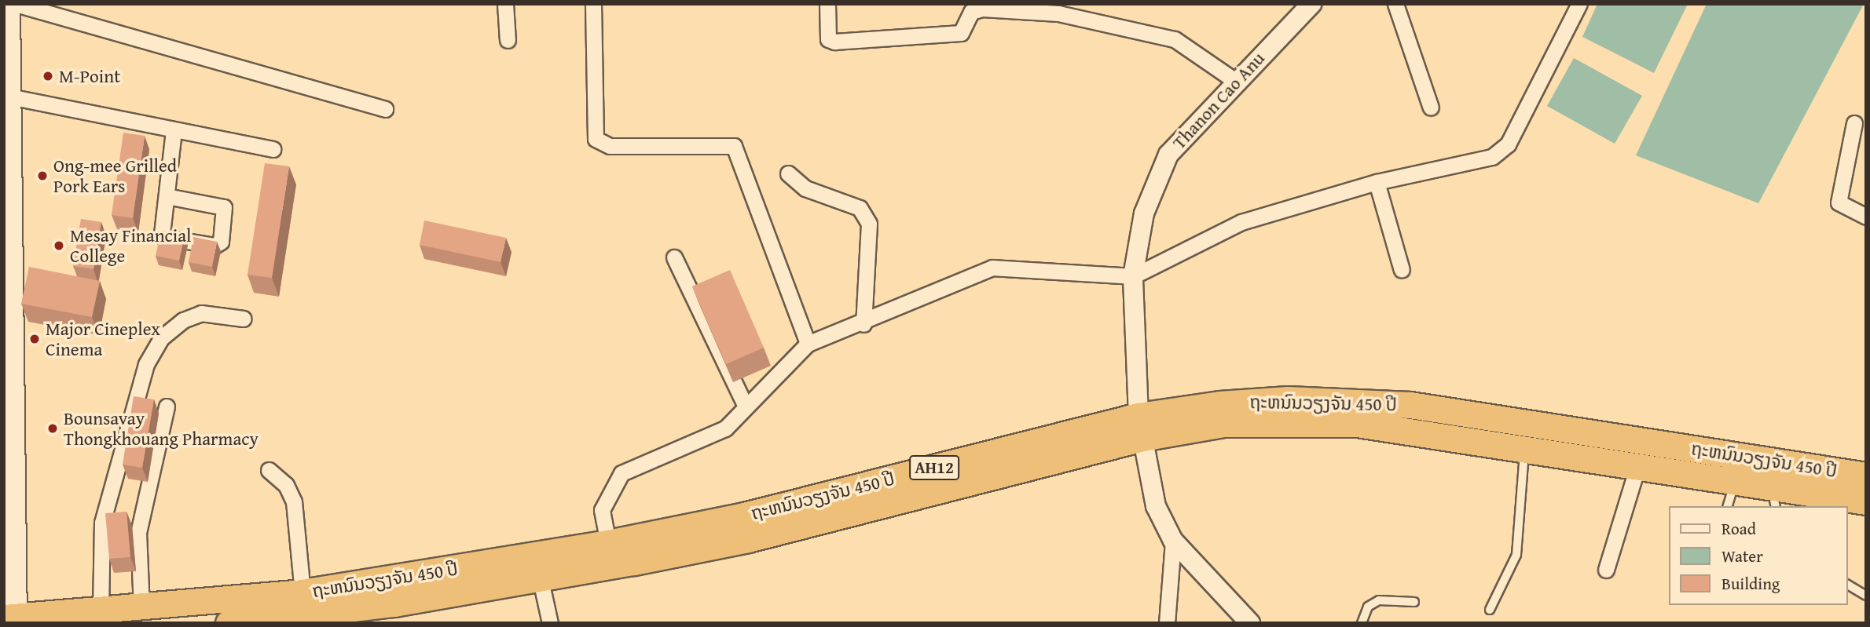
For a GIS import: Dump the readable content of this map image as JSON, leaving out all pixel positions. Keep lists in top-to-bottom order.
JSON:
{
  "streets": {
    "highway": ["ຖະຫນົນວຽງຈັນ 450 ປີ", "AH12"],
    "street": ["Thanon Cao Anu"]
  },
  "crossings": [
    ["Thanon Cao Anu", "ຖະຫນົນວຽງຈັນ 450 ປີ"]
  ],
  "places": [
    "M-Point",
    "Ong-mee Grilled Pork Ears",
    "Mesay Financial College",
    "Major Cineplex Cinema",
    "Bounsavay Thongkhouang Pharmacy"
  ],
  "legend": ["Road", "Water", "Building"]
}
